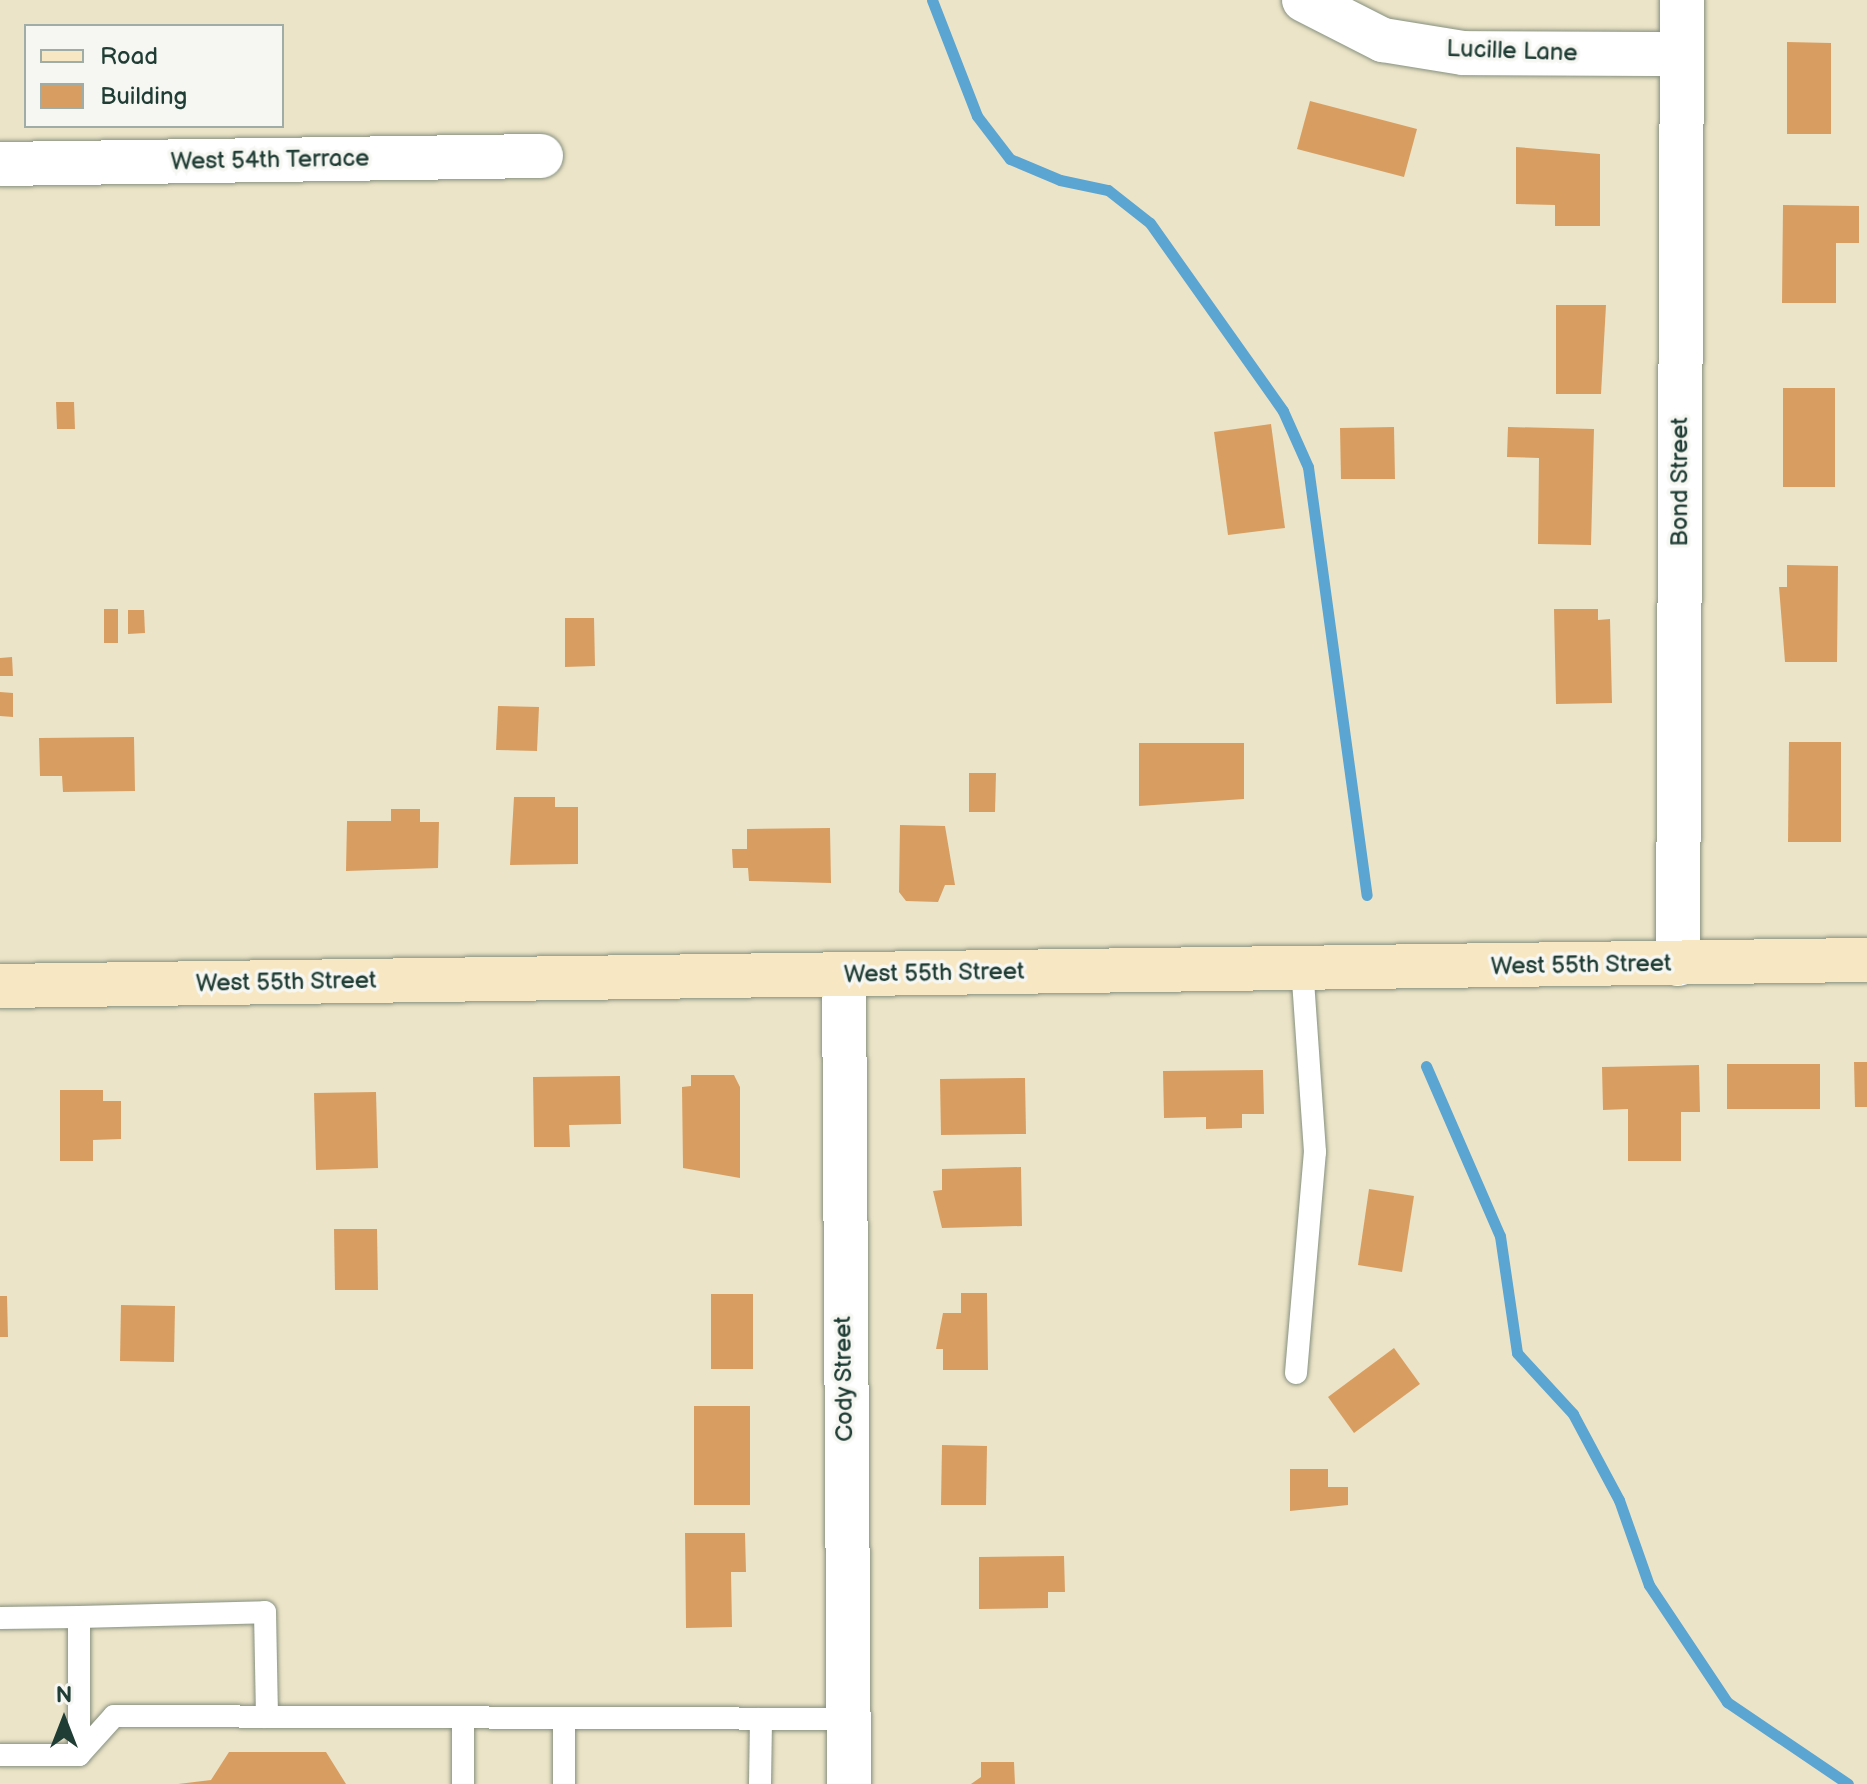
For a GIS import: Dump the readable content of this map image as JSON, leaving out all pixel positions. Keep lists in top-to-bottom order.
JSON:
{
  "streets": {
    "street": [
      "Lucille Lane",
      "West 54th Terrace",
      "Bond Street",
      "West 55th Street",
      "Cody Street"
    ]
  },
  "crossings": [
    ["Lucille Lane", "Bond Street"],
    ["Bond Street", "West 55th Street"],
    ["West 55th Street", "Cody Street"]
  ],
  "legend": ["Road", "Building"],
  "north": "top"
}
